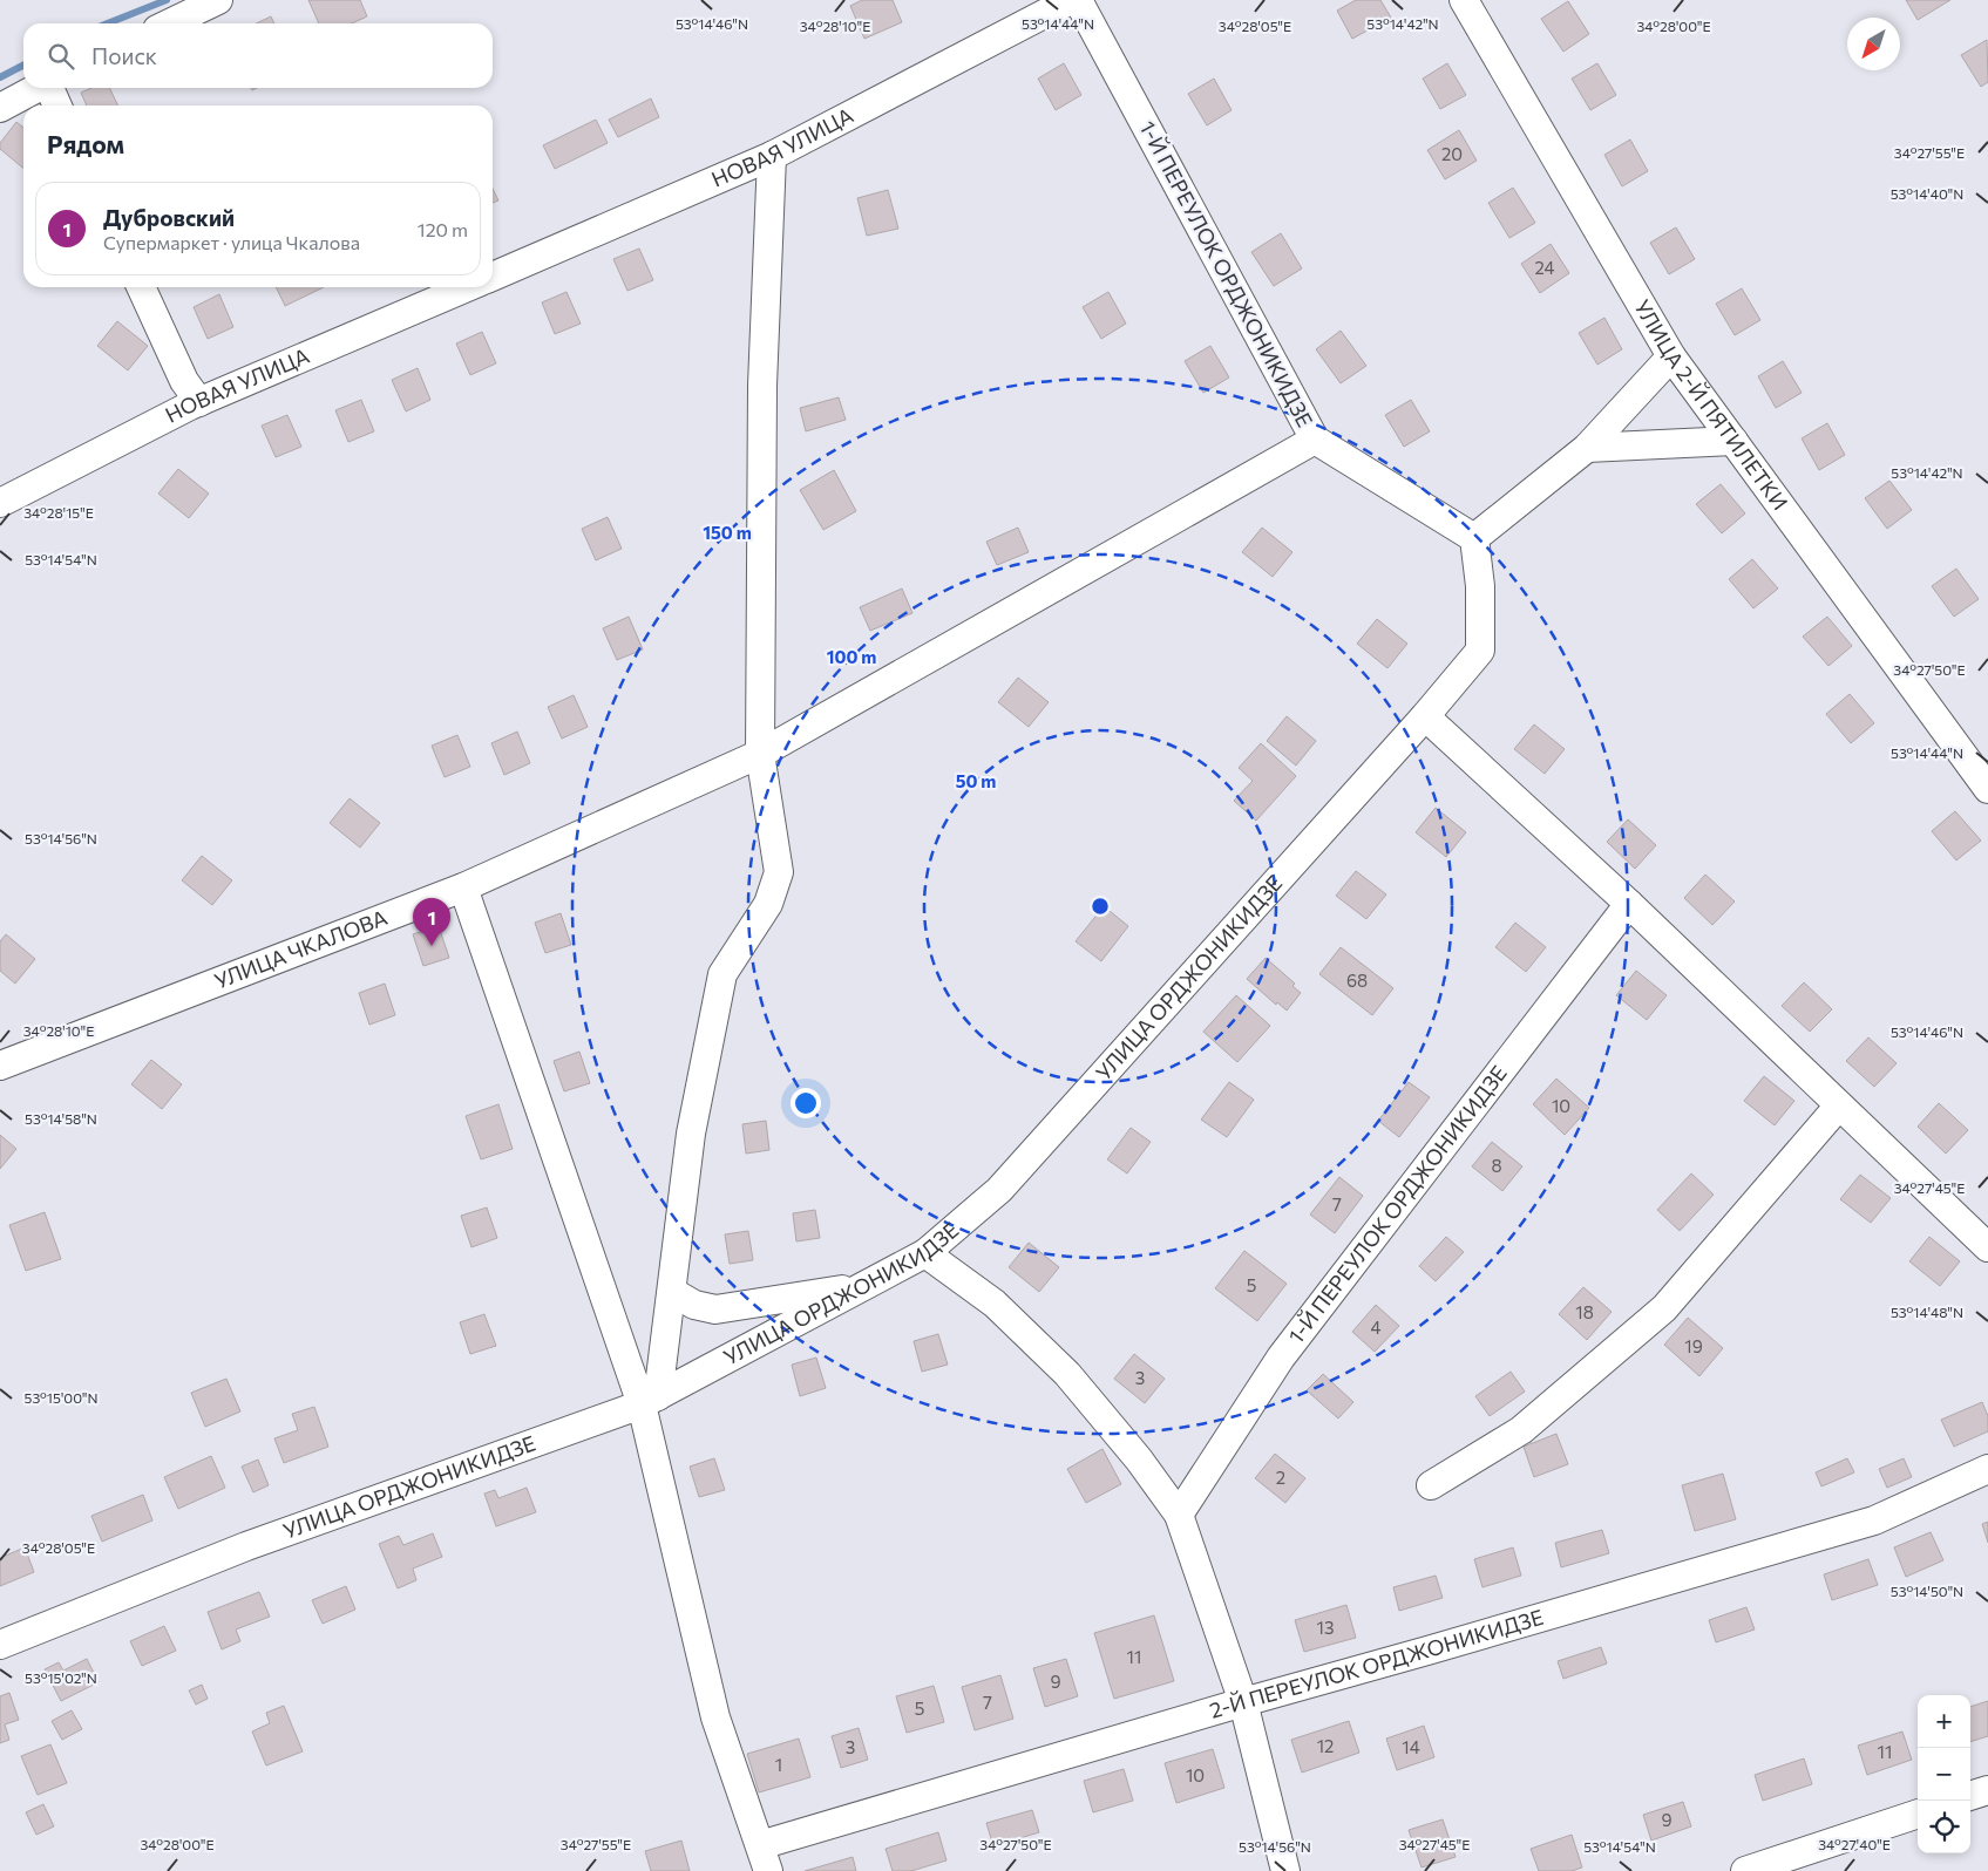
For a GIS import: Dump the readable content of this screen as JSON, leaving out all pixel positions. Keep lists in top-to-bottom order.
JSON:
{
  "streets": {
    "street": [
      "НОВАЯ УЛИЦА",
      "1-Й ПЕРЕУЛОК ОРДЖОНИКИДЗЕ",
      "УЛИЦА 2-Й ПЯТИЛЕТКИ",
      "УЛИЦА ЧКАЛОВА",
      "УЛИЦА ОРДЖОНИКИДЗЕ",
      "2-Й ПЕРЕУЛОК ОРДЖОНИКИДЗЕ"
    ]
  },
  "crossings": [
    ["1-Й ПЕРЕУЛОК ОРДЖОНИКИДЗЕ", "УЛИЦА ЧКАЛОВА"],
    ["1-Й ПЕРЕУЛОК ОРДЖОНИКИДЗЕ", "УЛИЦА ОРДЖОНИКИДЗЕ"]
  ],
  "house_numbers": [
    "20",
    "24",
    "68",
    "10",
    "8",
    "7",
    "5",
    "18",
    "4",
    "19",
    "3",
    "2",
    "13",
    "11",
    "9",
    "7",
    "5",
    "12",
    "3",
    "14",
    "11",
    "1",
    "10",
    "9"
  ],
  "north": "bottom left",
  "page": {
    "search": "Поиск",
    "heading": "Рядом",
    "list": [
      {
        "mark": "1",
        "name": "Дубровский",
        "note": "Супермаркет · улица Чкалова",
        "value": "120 m"
      }
    ],
    "pins": "1",
    "map_buttons": ["+", "−"]
  },
  "coordinates": [
    "53°14'46\"N",
    "53°14'44\"N",
    "53°14'42\"N",
    "34°28'10\"E",
    "34°28'05\"E",
    "34°28'00\"E",
    "34°27'55\"E",
    "53°14'40\"N",
    "34°28'15\"E",
    "53°14'54\"N",
    "34°27'50\"E",
    "53°14'56\"N",
    "53°14'58\"N",
    "34°27'45\"E",
    "53°14'48\"N",
    "53°15'00\"N",
    "53°14'50\"N",
    "53°15'02\"N",
    "34°27'40\"E"
  ],
  "rings": ["150 m", "100 m", "50 m"]
}
